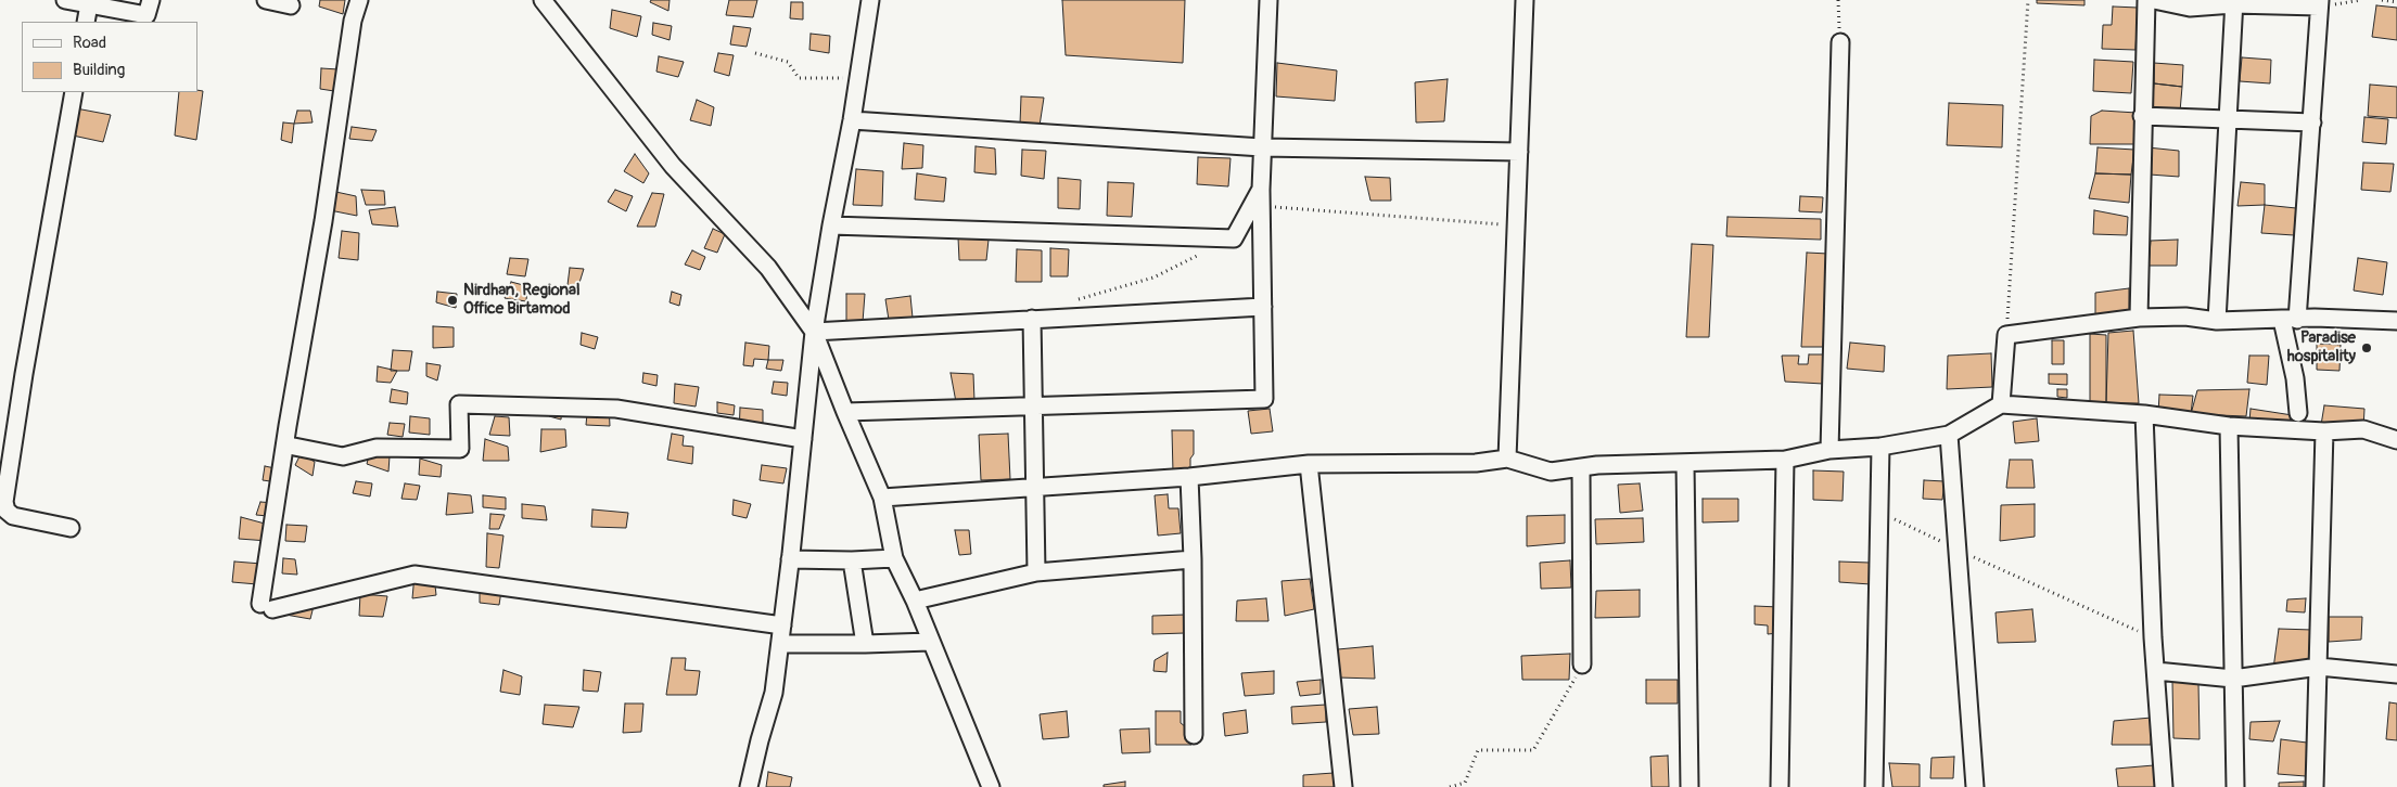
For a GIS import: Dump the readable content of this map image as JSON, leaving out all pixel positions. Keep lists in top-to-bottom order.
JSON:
{
  "places": ["Nirdhan, Regional Office Birtamod", "Paradise hospitality"],
  "legend": ["Road", "Building"]
}
